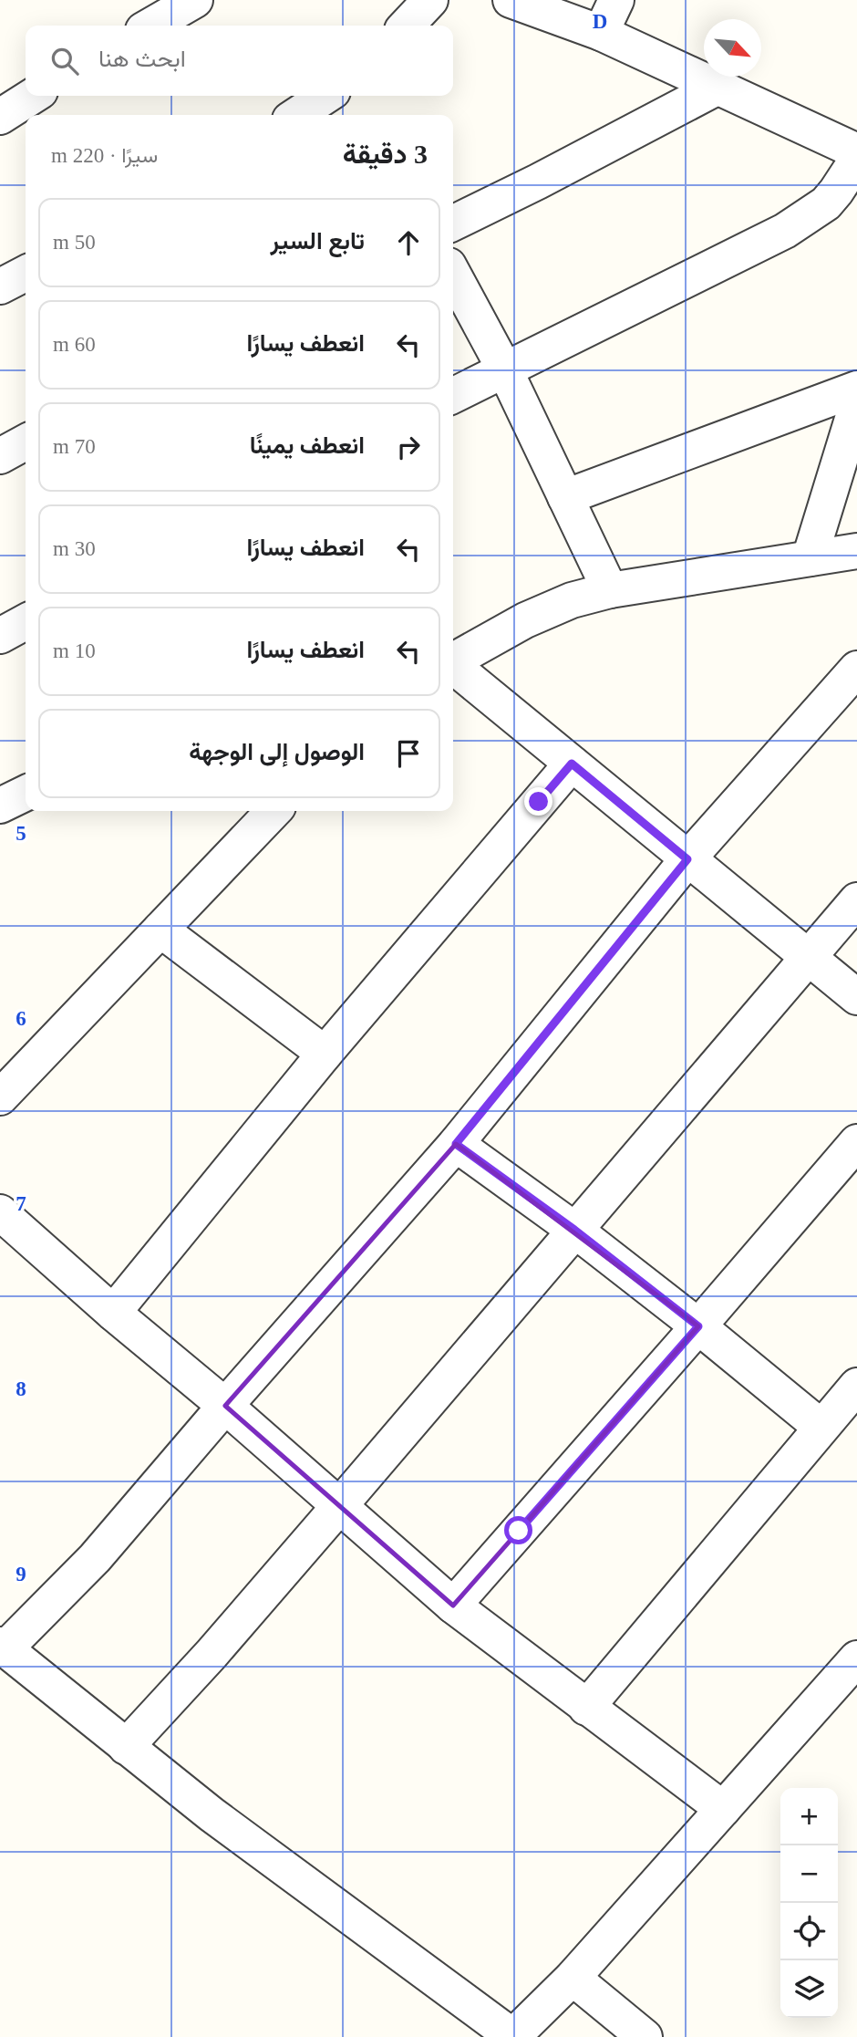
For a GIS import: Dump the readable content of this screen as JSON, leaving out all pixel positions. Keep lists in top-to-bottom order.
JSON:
{
  "north": "bottom right",
  "page": {
    "search": "ابحث هنا",
    "heading": ["3 دقيقة", "سيرًا · 220 m"],
    "list": [
      ["تابع السير", "50 m"],
      ["انعطف يسارًا", "60 m"],
      ["انعطف يمينًا", "70 m"],
      ["انعطف يسارًا", "30 m"],
      ["انعطف يسارًا", "10 m"],
      "الوصول إلى الوجهة"
    ],
    "map_buttons": ["+", "−"]
  },
  "grid": {
    "columns": ["D"],
    "rows": [
      "5",
      "6",
      "7",
      "8",
      "9"
    ]
  }
}
